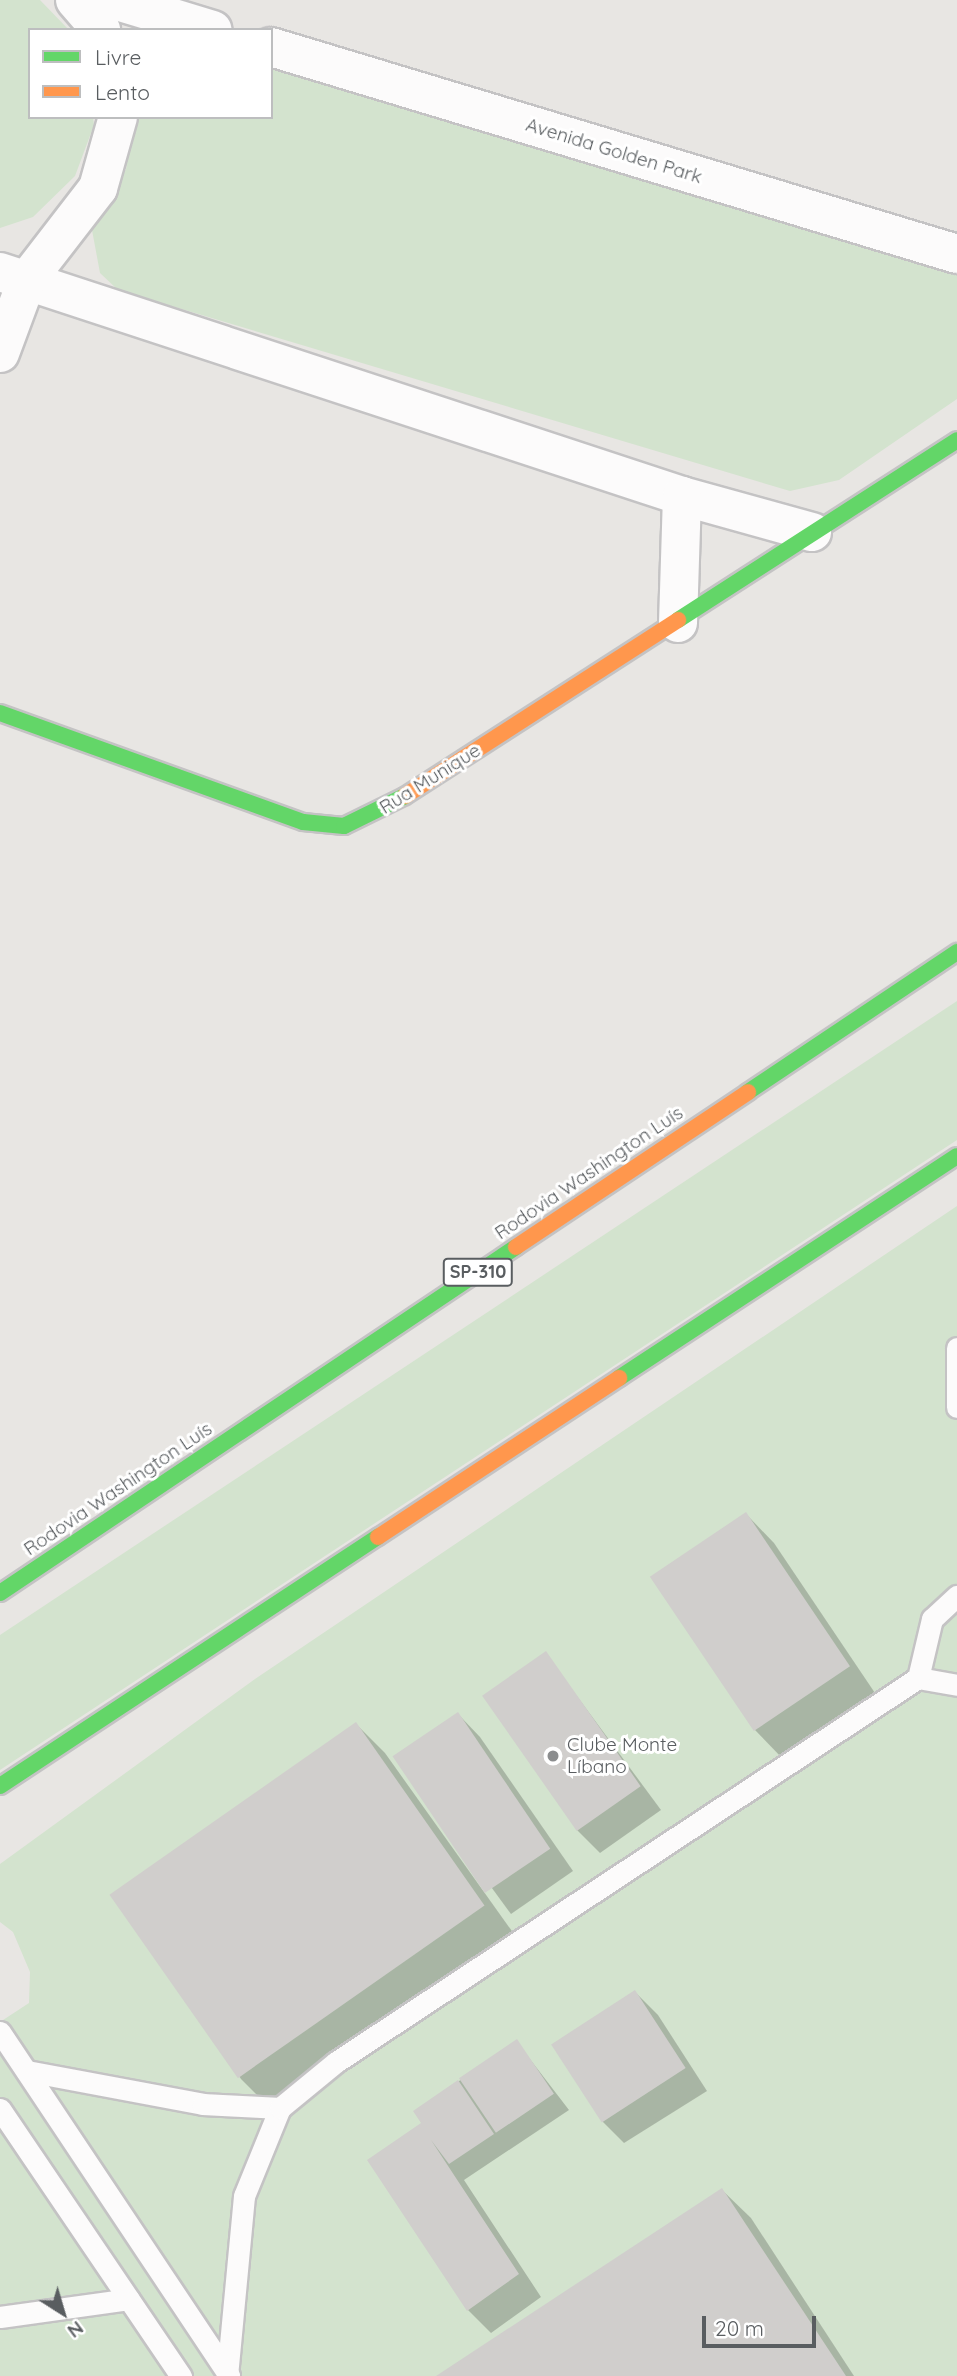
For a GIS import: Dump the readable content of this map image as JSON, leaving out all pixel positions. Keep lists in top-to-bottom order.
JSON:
{
  "streets": {
    "main road": ["Rua Munique", "Rodovia Washington Luís", "SP-310"],
    "street": ["Avenida Golden Park"]
  },
  "places": ["Clube Monte Líbano"],
  "legend": ["Livre", "Lento"],
  "scale_bar": "20 m",
  "north": "bottom right"
}
